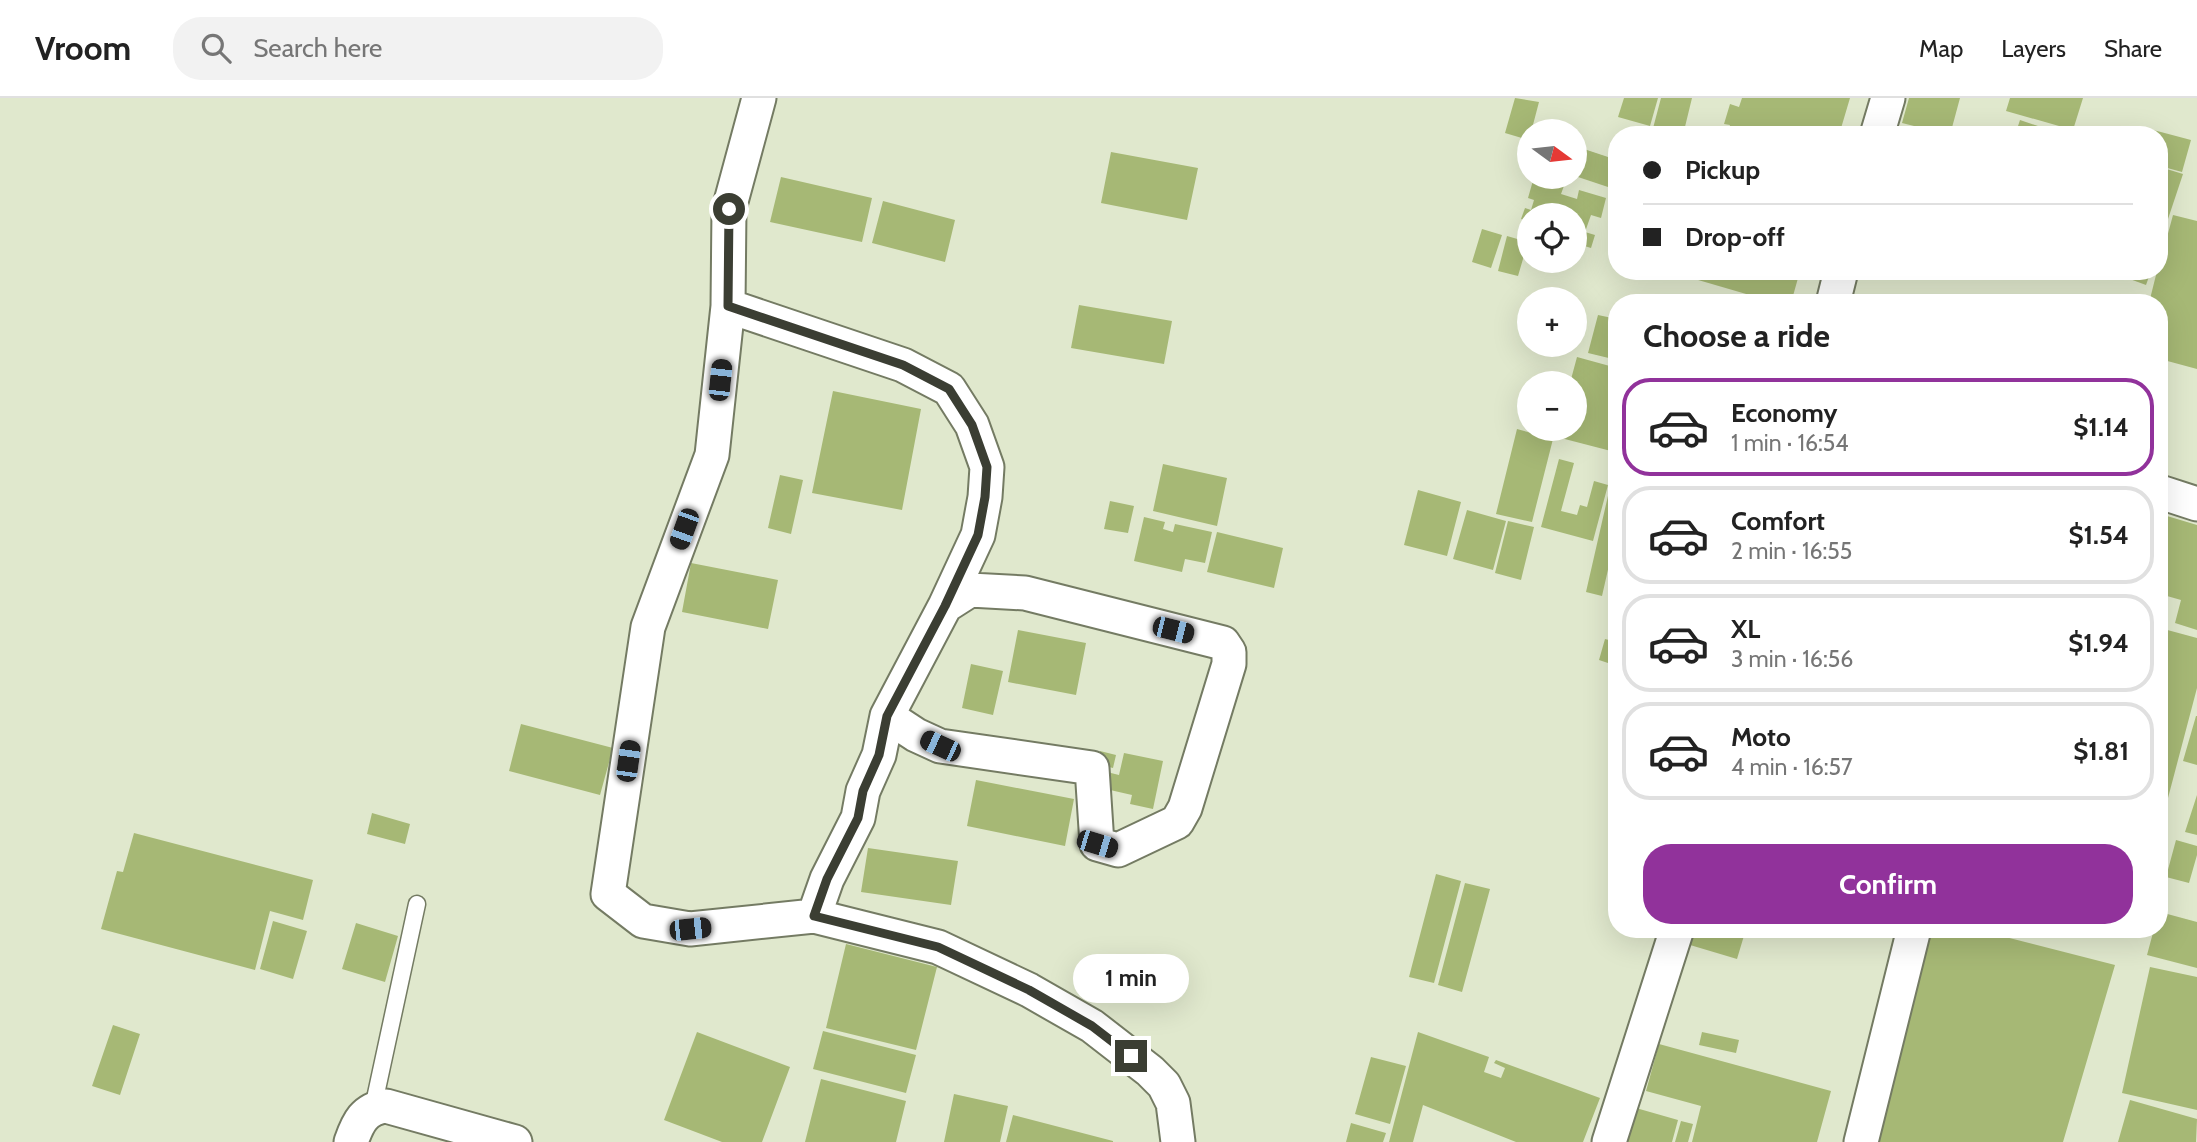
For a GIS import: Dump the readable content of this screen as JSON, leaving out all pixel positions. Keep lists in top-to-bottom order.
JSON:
{
  "north": "right",
  "page": {
    "header": "Vroom",
    "search": "Search here",
    "nav": ["Map", "Layers", "Share"],
    "map_buttons": ["+", "−"],
    "banner": ["Pickup", "Drop-off"],
    "heading": "Choose a ride",
    "list": [
      {
        "name": "Economy",
        "note": "1 min · 16:54",
        "value": "$1.14"
      },
      {
        "name": "Comfort",
        "note": "2 min · 16:55",
        "value": "$1.54"
      },
      {
        "name": "XL",
        "note": "3 min · 16:56",
        "value": "$1.94"
      },
      {
        "name": "Moto",
        "note": "4 min · 16:57",
        "value": "$1.81"
      }
    ],
    "buttons": "Confirm",
    "bubble": "1 min"
  }
}
